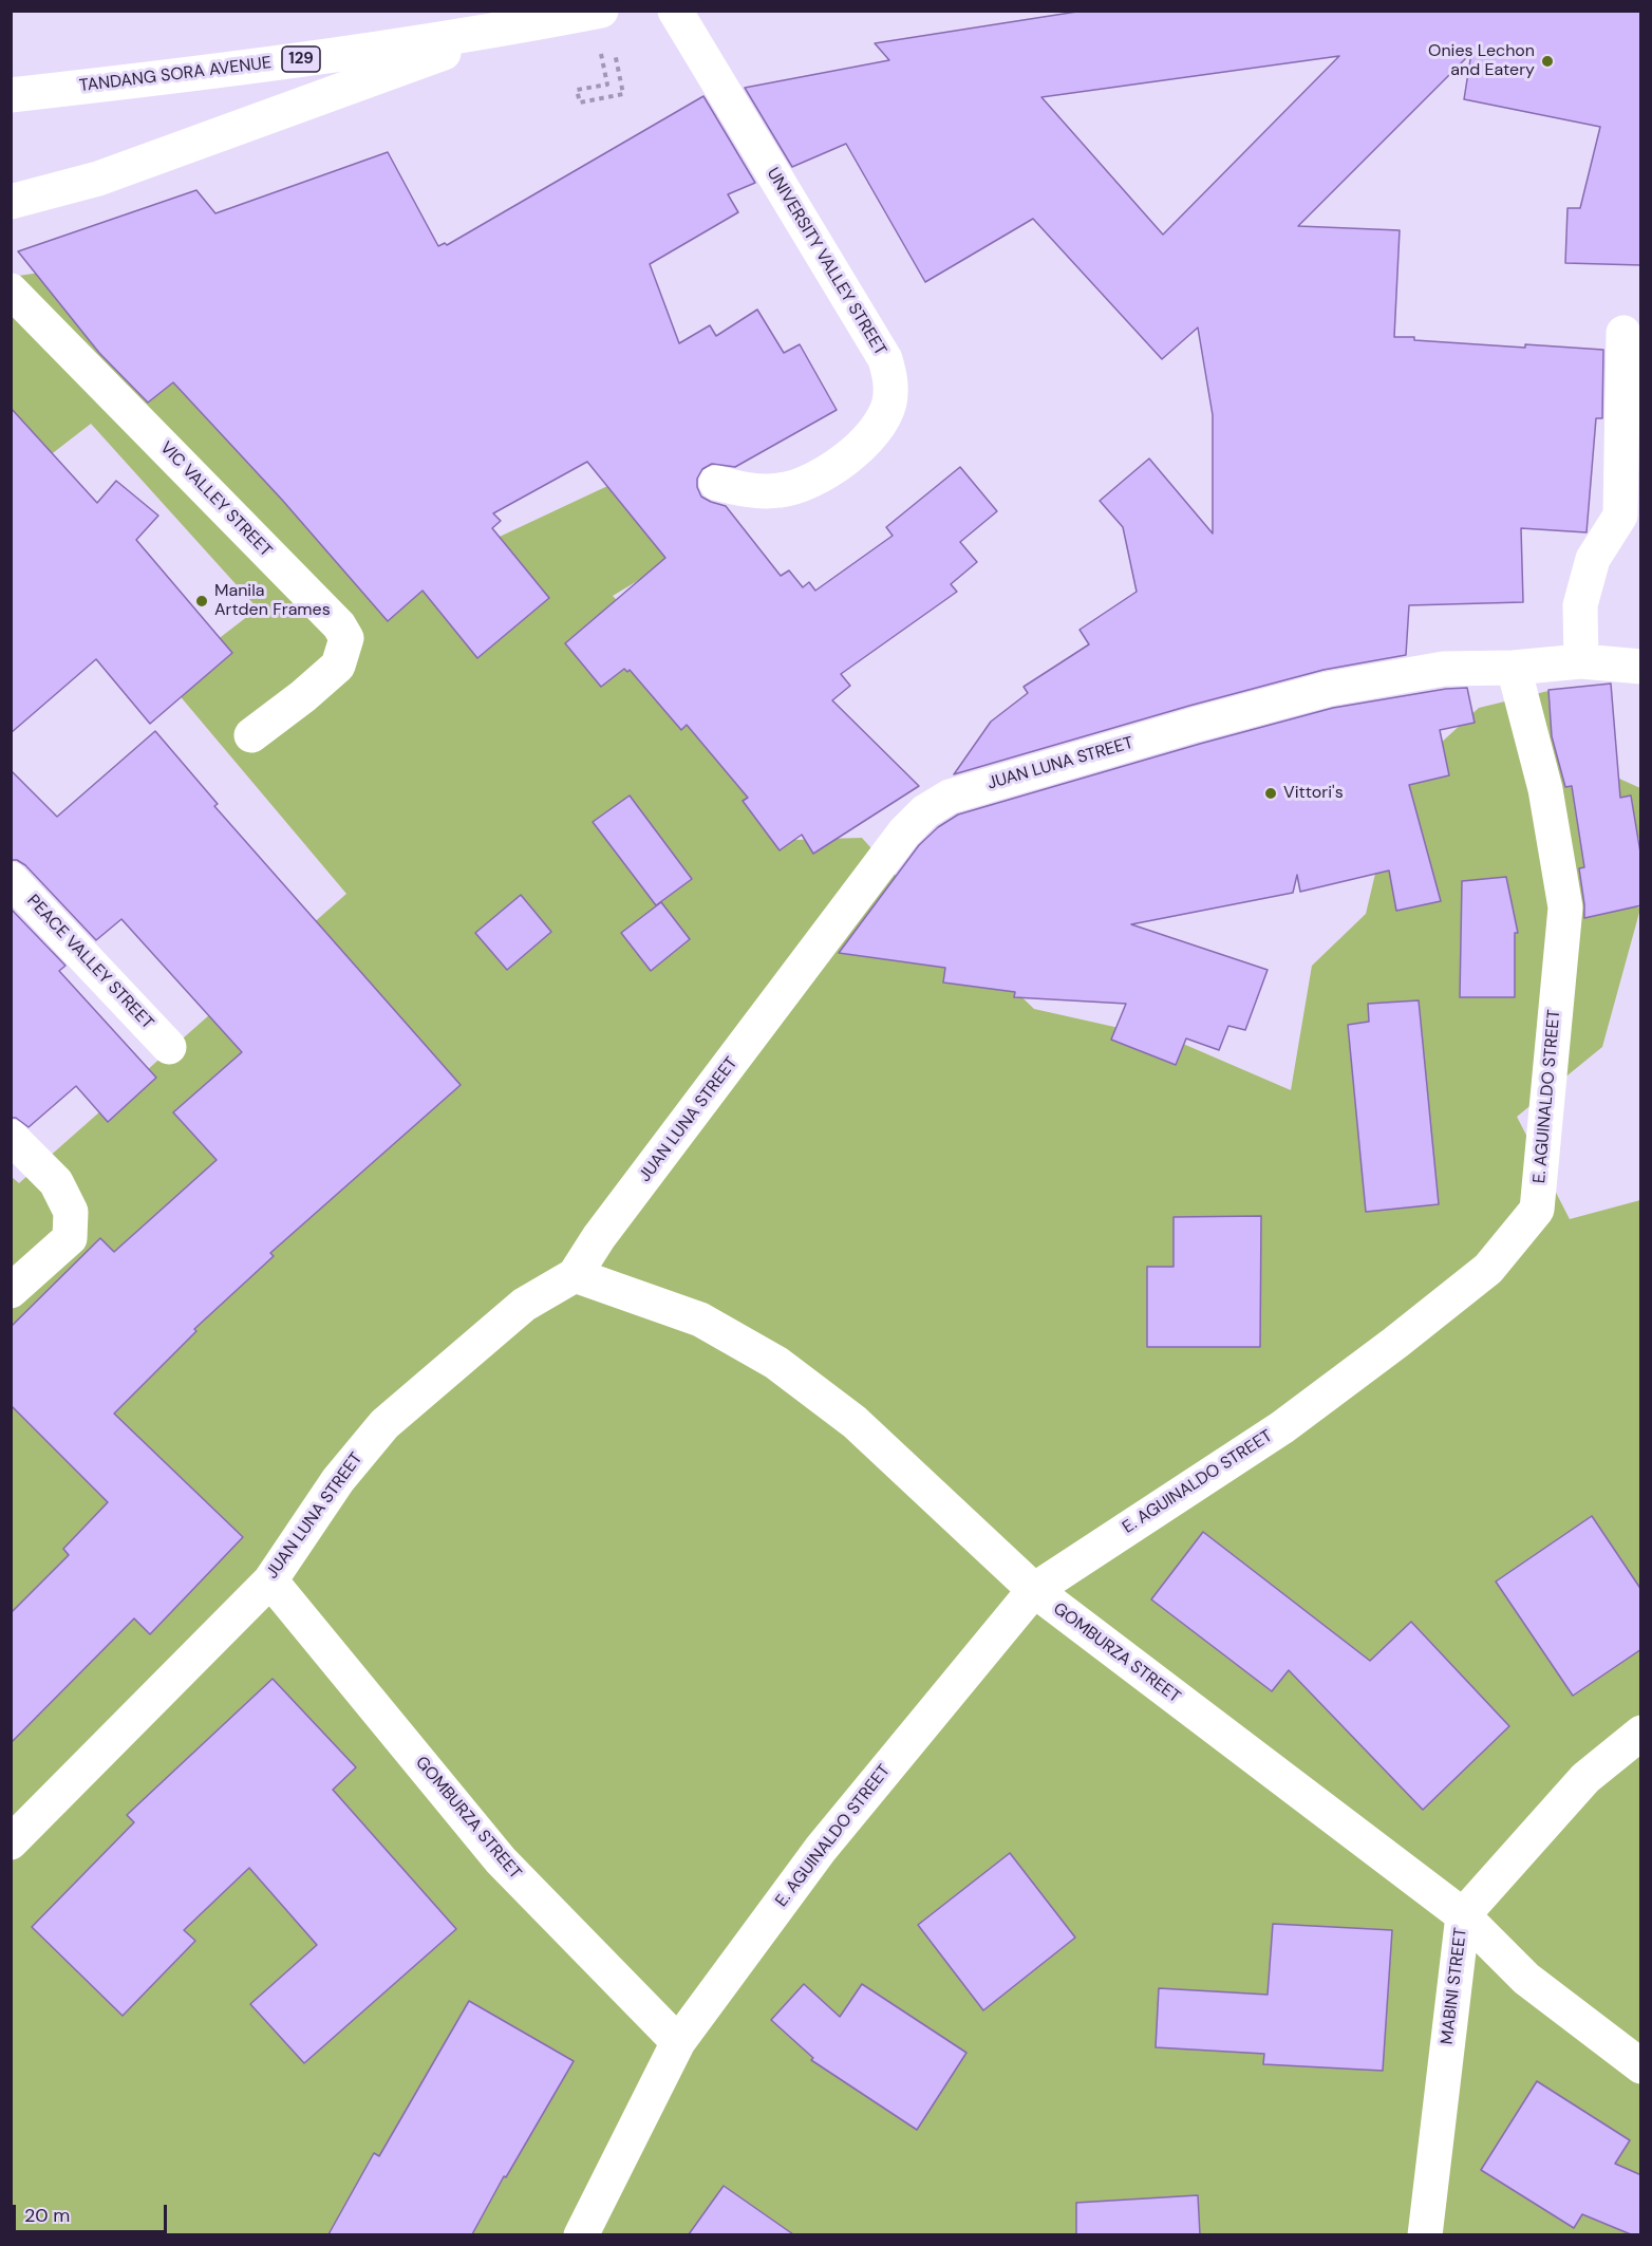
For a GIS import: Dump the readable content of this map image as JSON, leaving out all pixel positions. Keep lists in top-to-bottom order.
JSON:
{
  "streets": {
    "street": [
      "129",
      "TANDANG SORA AVENUE",
      "UNIVERSITY VALLEY STREET",
      "VIC VALLEY STREET",
      "JUAN LUNA STREET",
      "PEACE VALLEY STREET",
      "E. AGUINALDO STREET",
      "GOMBURZA STREET",
      "MABINI STREET"
    ]
  },
  "crossings": [
    ["JUAN LUNA STREET", "E. AGUINALDO STREET"],
    ["JUAN LUNA STREET", "GOMBURZA STREET"],
    ["E. AGUINALDO STREET", "GOMBURZA STREET"],
    ["GOMBURZA STREET", "MABINI STREET"]
  ],
  "places": ["Onies Lechon and Eatery", "Manila Artden Frames", "Vittori's"],
  "scale_bar": "20 m"
}
